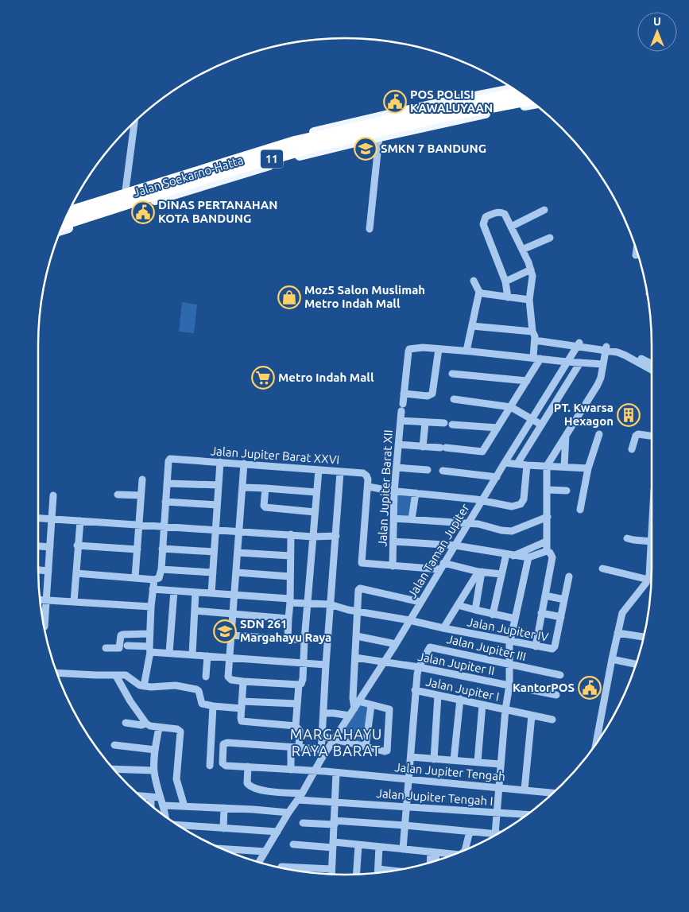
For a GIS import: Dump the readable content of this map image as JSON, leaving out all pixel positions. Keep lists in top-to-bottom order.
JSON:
{
  "streets": {
    "highway": ["11", "Jalan Soekarno-Hatta"],
    "street": [
      "Jalan Jupiter Barat XXVI",
      "Jalan Jupiter Barat XII",
      "Jalan Taman Jupiter",
      "Jalan Jupiter IV",
      "Jalan Jupiter III",
      "Jalan Jupiter II",
      "Jalan Jupiter I",
      "Jalan Jupiter Tengah",
      "Jalan Jupiter Tengah I"
    ]
  },
  "crossings": [
    ["Jalan Taman Jupiter", "Jalan Jupiter IV"],
    ["Jalan Taman Jupiter", "Jalan Jupiter II"],
    ["Jalan Taman Jupiter", "Jalan Jupiter Tengah"],
    ["Jalan Taman Jupiter", "Jalan Jupiter Tengah I"],
    ["Jalan Jupiter III", "Jalan Jupiter II"],
    ["Jalan Jupiter Tengah", "Jalan Jupiter Tengah I"]
  ],
  "districts": ["MARGAHAYU RAYA BARAT"],
  "places": {
    "public building": ["POS POLISI KAWALUYAAN", "DINAS PERTANAHAN KOTA BANDUNG", "KantorPOS"],
    "school or university": ["SMKN 7 BANDUNG", "SDN 261 Margahayu Raya"],
    "shop": ["Moz5 Salon Muslimah Metro Indah Mall"],
    "supermarket": ["Metro Indah Mall"],
    "building": ["PT. Kwarsa Hexagon"]
  },
  "north": "top"
}
